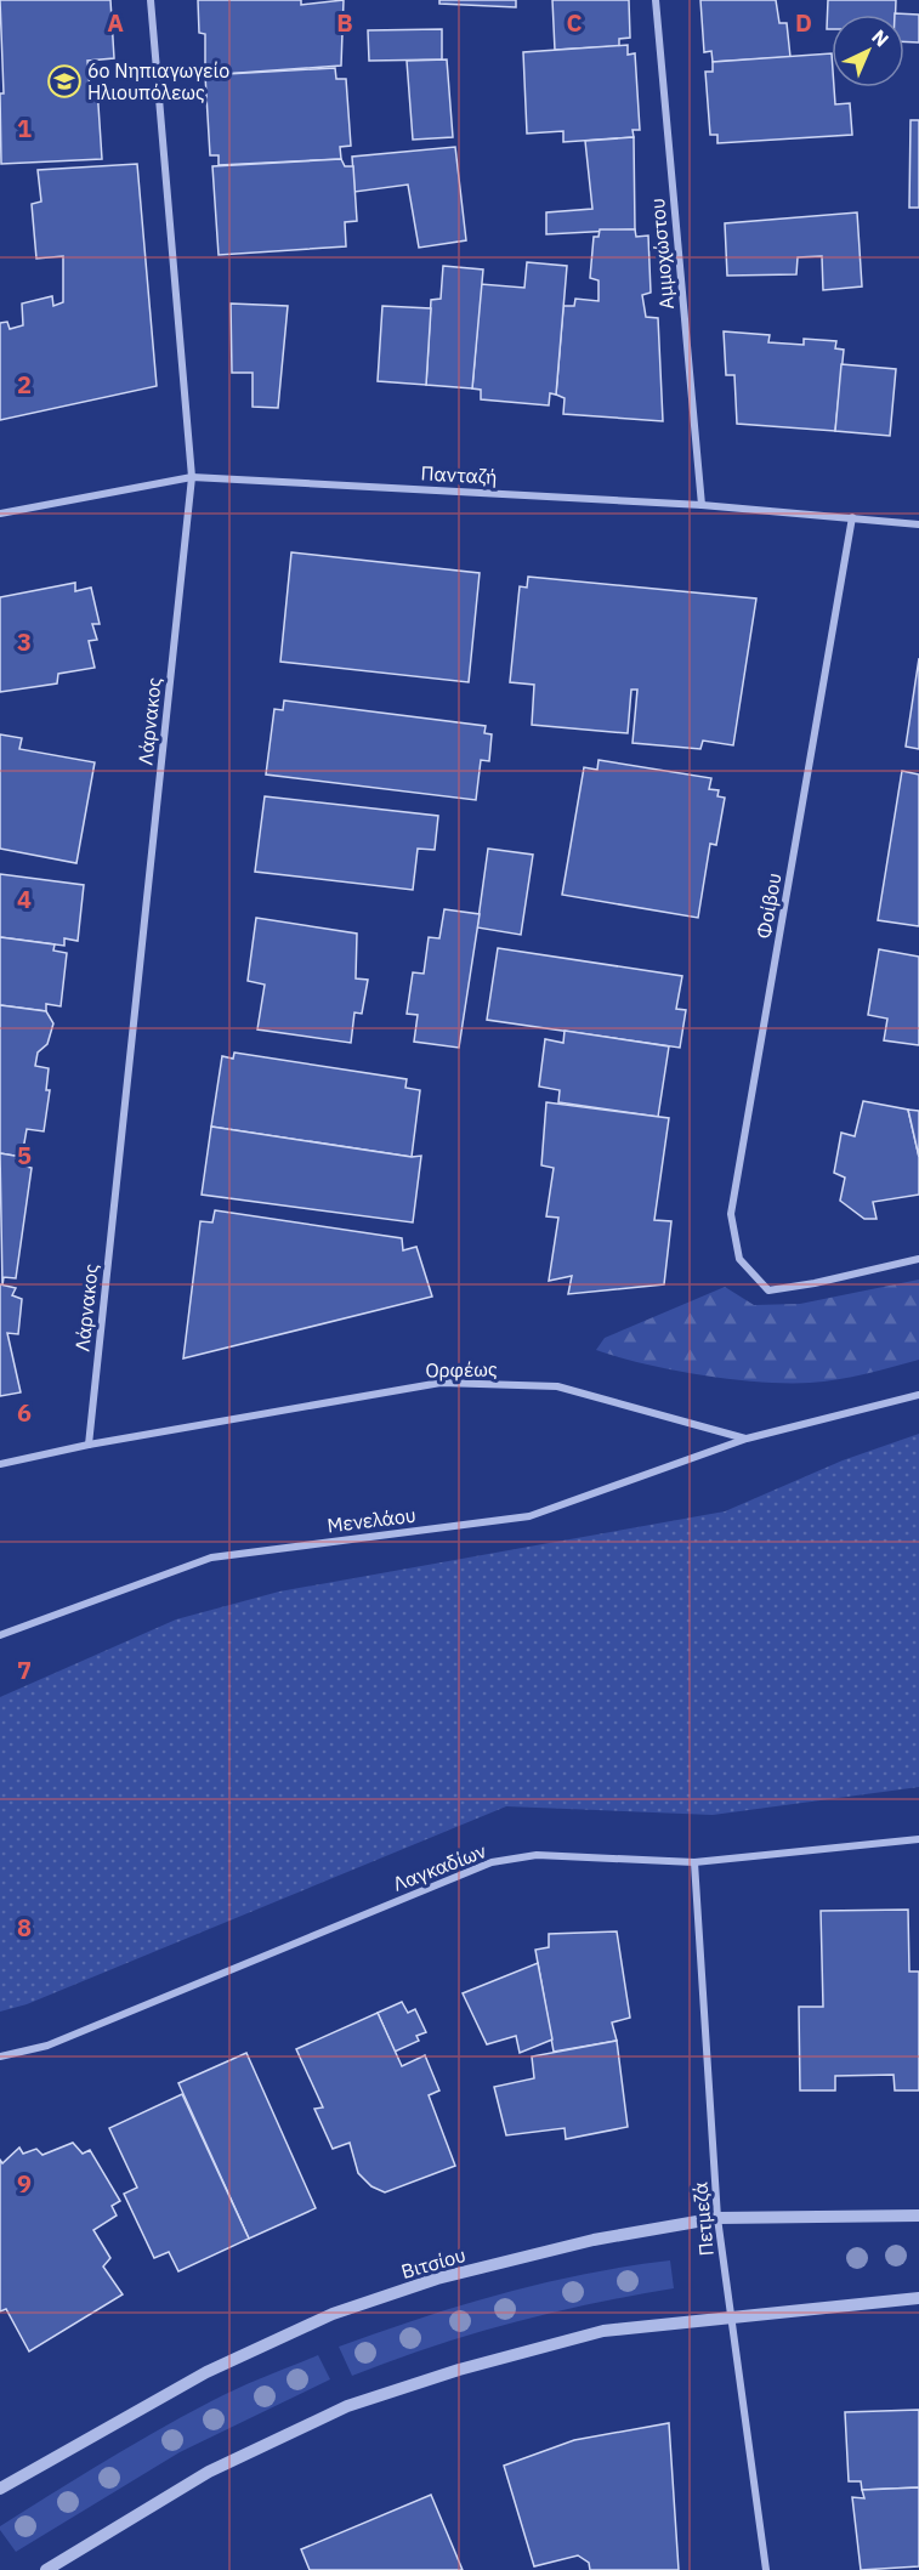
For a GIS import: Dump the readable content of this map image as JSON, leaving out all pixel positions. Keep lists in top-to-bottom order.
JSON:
{
  "streets": {
    "street": [
      "Αμμοχώστου",
      "Πανταζή",
      "Λάρνακος",
      "Φοίβου",
      "Ορφέως",
      "Μενελάου",
      "Λαγκαδίων",
      "Πετμεζά",
      "Βιτσίου"
    ]
  },
  "crossings": [
    ["Αμμοχώστου", "Πανταζή"],
    ["Πανταζή", "Λάρνακος"],
    ["Πανταζή", "Φοίβου"],
    ["Λάρνακος", "Ορφέως"],
    ["Ορφέως", "Μενελάου"],
    ["Λαγκαδίων", "Πετμεζά"],
    ["Πετμεζά", "Βιτσίου"]
  ],
  "places": {
    "school or university": ["6ο Νηπιαγωγείο Ηλιουπόλεως"]
  },
  "north": "top right",
  "grid": {
    "columns": [
      "A",
      "B",
      "C",
      "D"
    ],
    "rows": [
      "1",
      "2",
      "3",
      "4",
      "5",
      "6",
      "7",
      "8",
      "9"
    ]
  }
}
